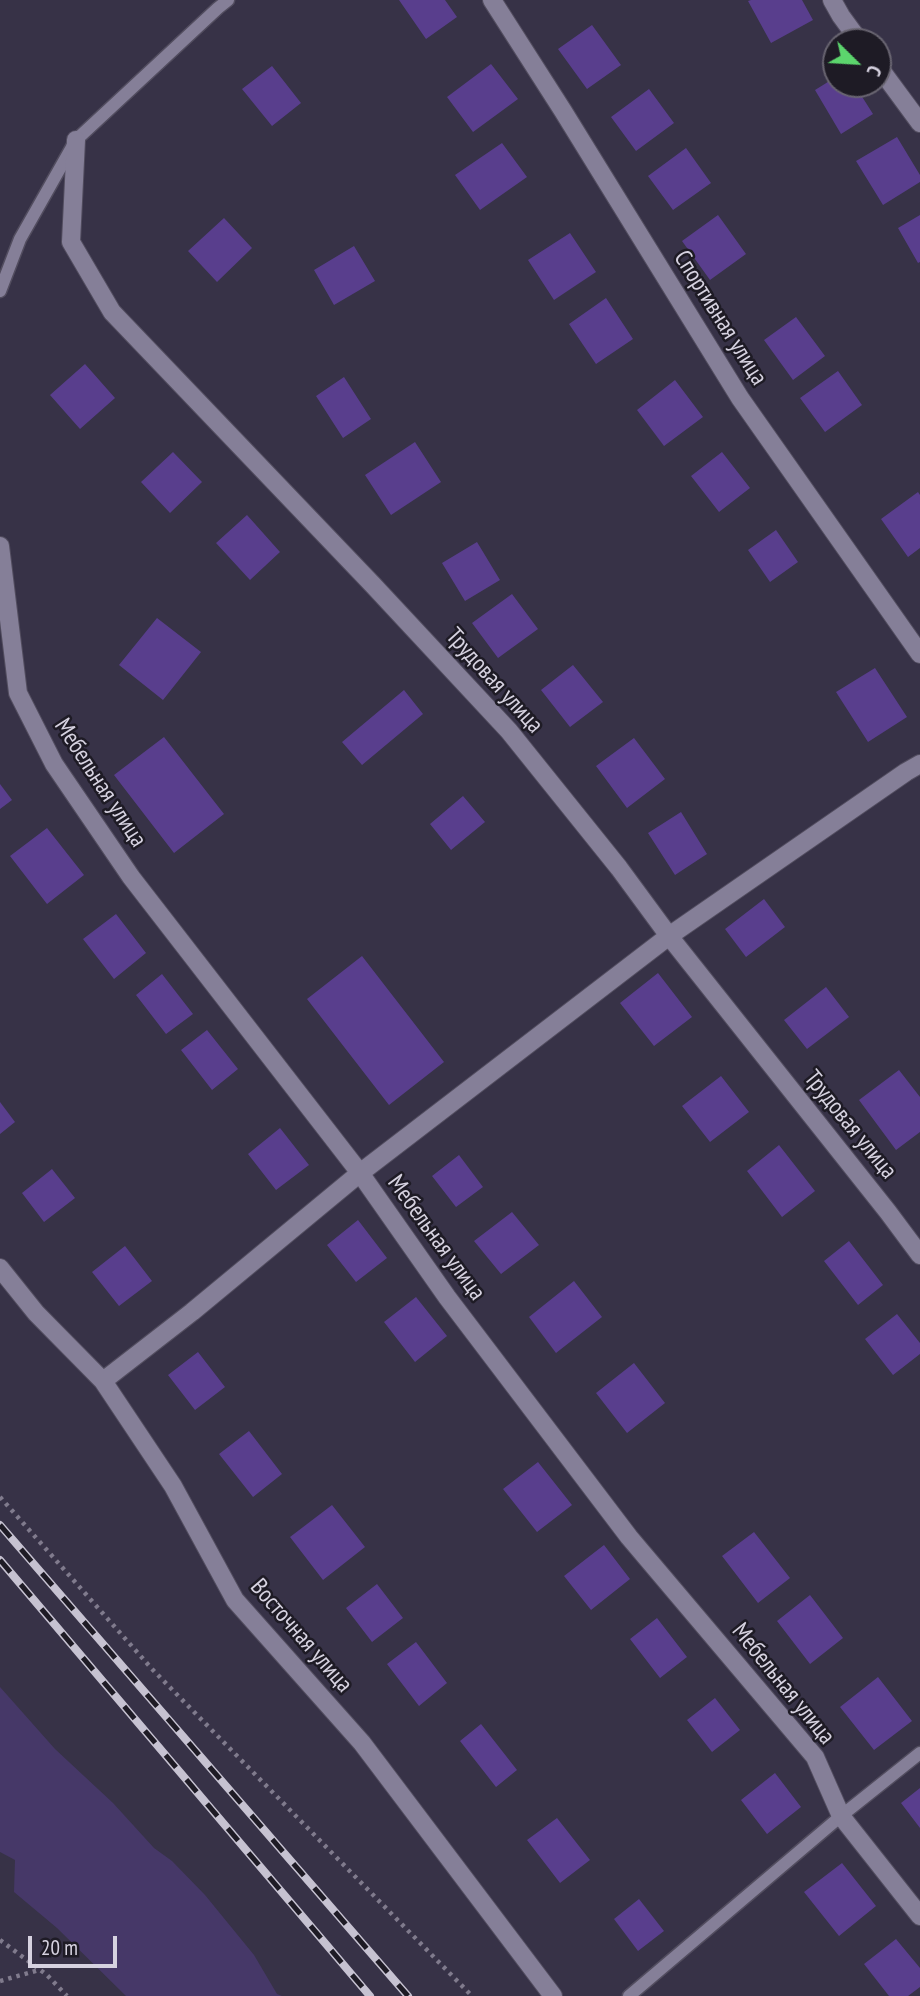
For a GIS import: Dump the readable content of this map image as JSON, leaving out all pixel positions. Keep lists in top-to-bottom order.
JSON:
{
  "streets": {
    "street": [
      "Спортивная улица",
      "Трудовая улица",
      "Мебельная улица",
      "Восточная улица"
    ]
  },
  "scale_bar": "20 m",
  "north": "bottom right"
}
